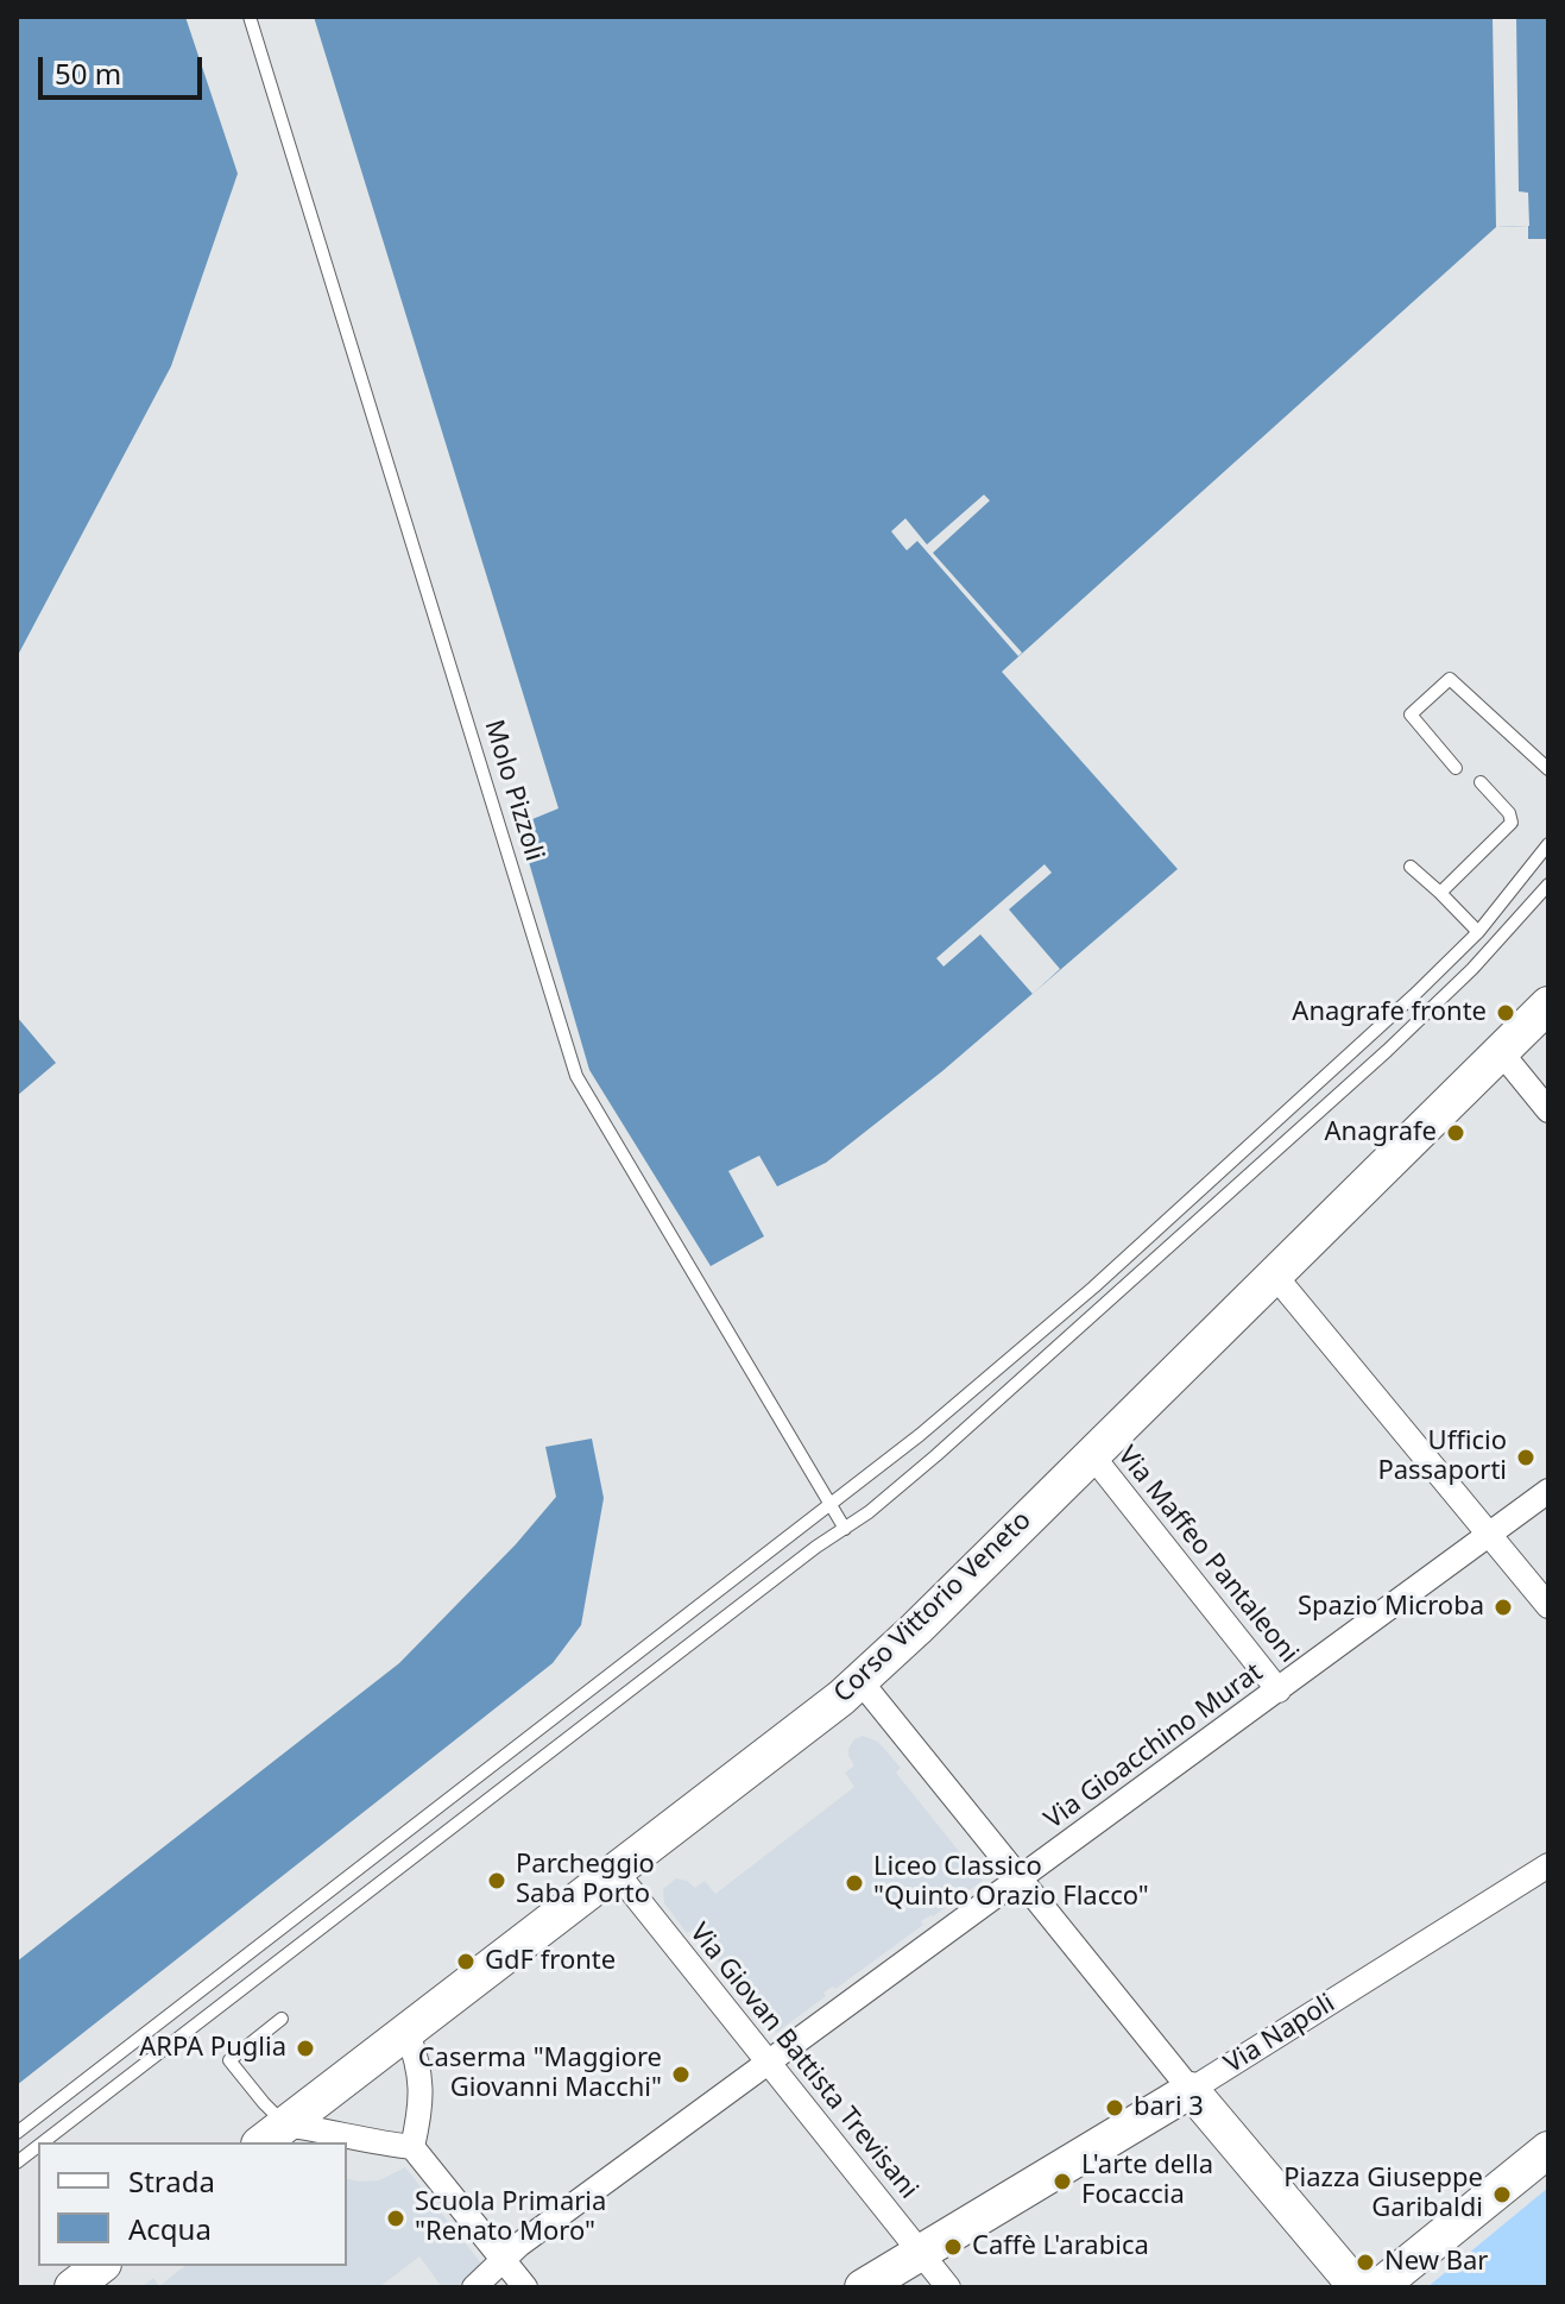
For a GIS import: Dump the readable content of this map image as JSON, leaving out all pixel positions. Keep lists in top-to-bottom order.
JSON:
{
  "streets": {
    "main road": ["Corso Vittorio Veneto", "Via Napoli"],
    "street": ["Via Maffeo Pantaleoni", "Via Gioacchino Murat", "Via Giovan Battista Trevisani"],
    "lane": ["Molo Pizzoli"]
  },
  "crossings": [
    ["Via Maffeo Pantaleoni", "Corso Vittorio Veneto"],
    ["Via Maffeo Pantaleoni", "Via Gioacchino Murat"],
    ["Corso Vittorio Veneto", "Via Giovan Battista Trevisani"],
    ["Via Gioacchino Murat", "Via Giovan Battista Trevisani"],
    ["Via Napoli", "Via Giovan Battista Trevisani"]
  ],
  "places": [
    "Anagrafe fronte",
    "Anagrafe",
    "Ufficio Passaporti",
    "Spazio Microba",
    "Parcheggio Saba Porto",
    "Liceo Classico \"Quinto Orazio Flacco\"",
    "GdF fronte",
    "ARPA Puglia",
    "Caserma \"Maggiore Giovanni Macchi\"",
    "bari 3",
    "L'arte della Focaccia",
    "Piazza Giuseppe Garibaldi",
    "Scuola Primaria \"Renato Moro\"",
    "Caffè L'arabica",
    "New Bar"
  ],
  "legend": ["Strada", "Acqua"],
  "scale_bar": "50 m"
}
